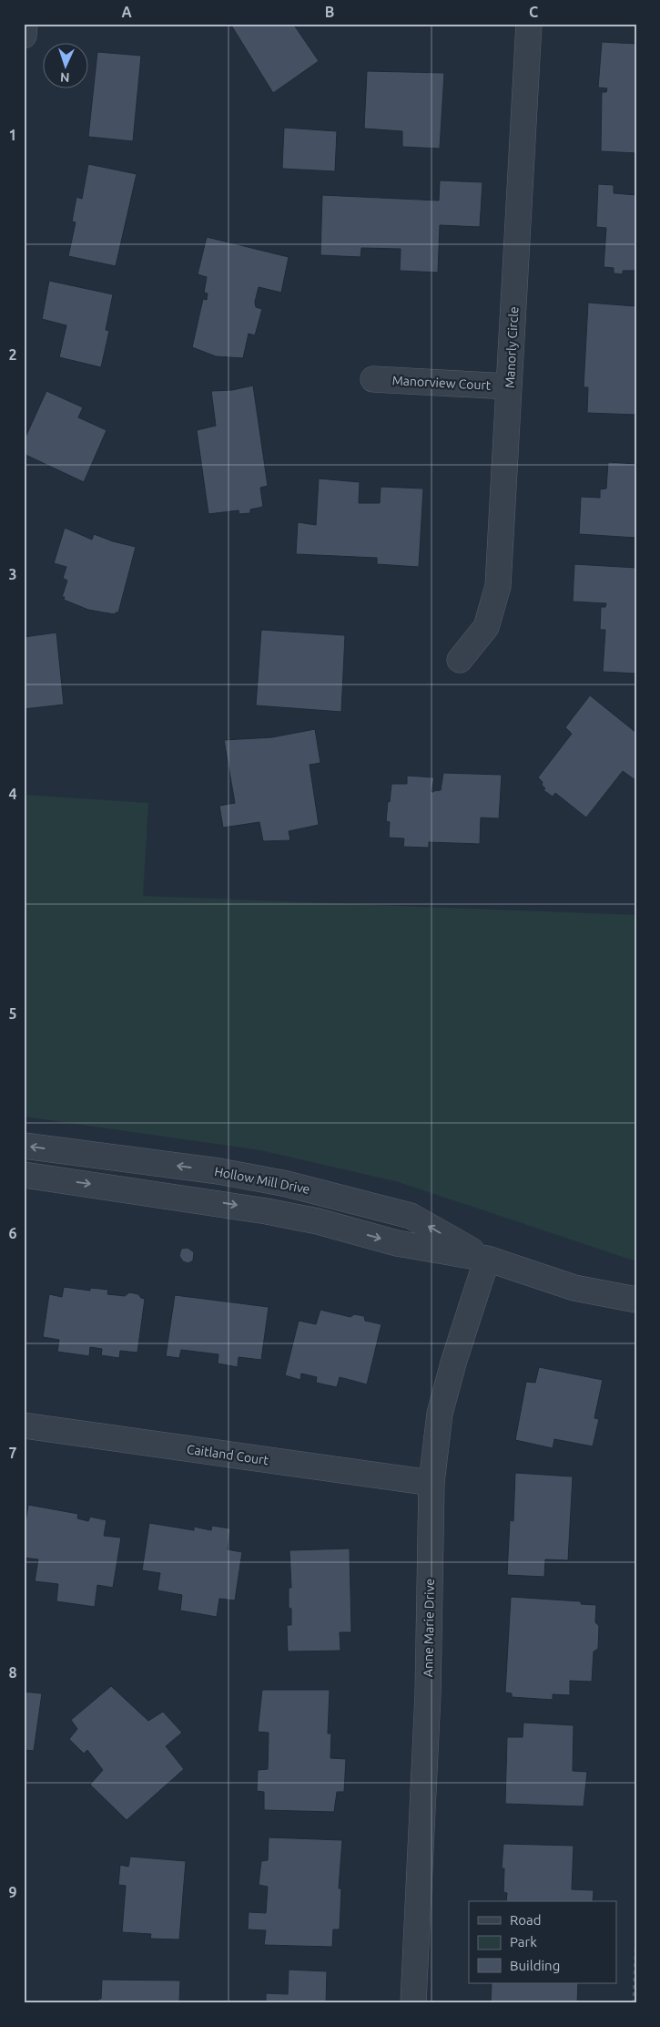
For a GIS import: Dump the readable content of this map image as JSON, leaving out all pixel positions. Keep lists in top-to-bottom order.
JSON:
{
  "streets": {
    "street": [
      "Manorly Circle",
      "Manorview Court",
      "Hollow Mill Drive",
      "Caitland Court",
      "Anne Marie Drive"
    ]
  },
  "crossings": [
    ["Manorly Circle", "Manorview Court"],
    ["Hollow Mill Drive", "Anne Marie Drive"],
    ["Caitland Court", "Anne Marie Drive"]
  ],
  "legend": ["Road", "Park", "Building"],
  "north": "bottom",
  "grid": {
    "columns": ["A", "B", "C"],
    "rows": [
      "1",
      "2",
      "3",
      "4",
      "5",
      "6",
      "7",
      "8",
      "9"
    ]
  }
}
